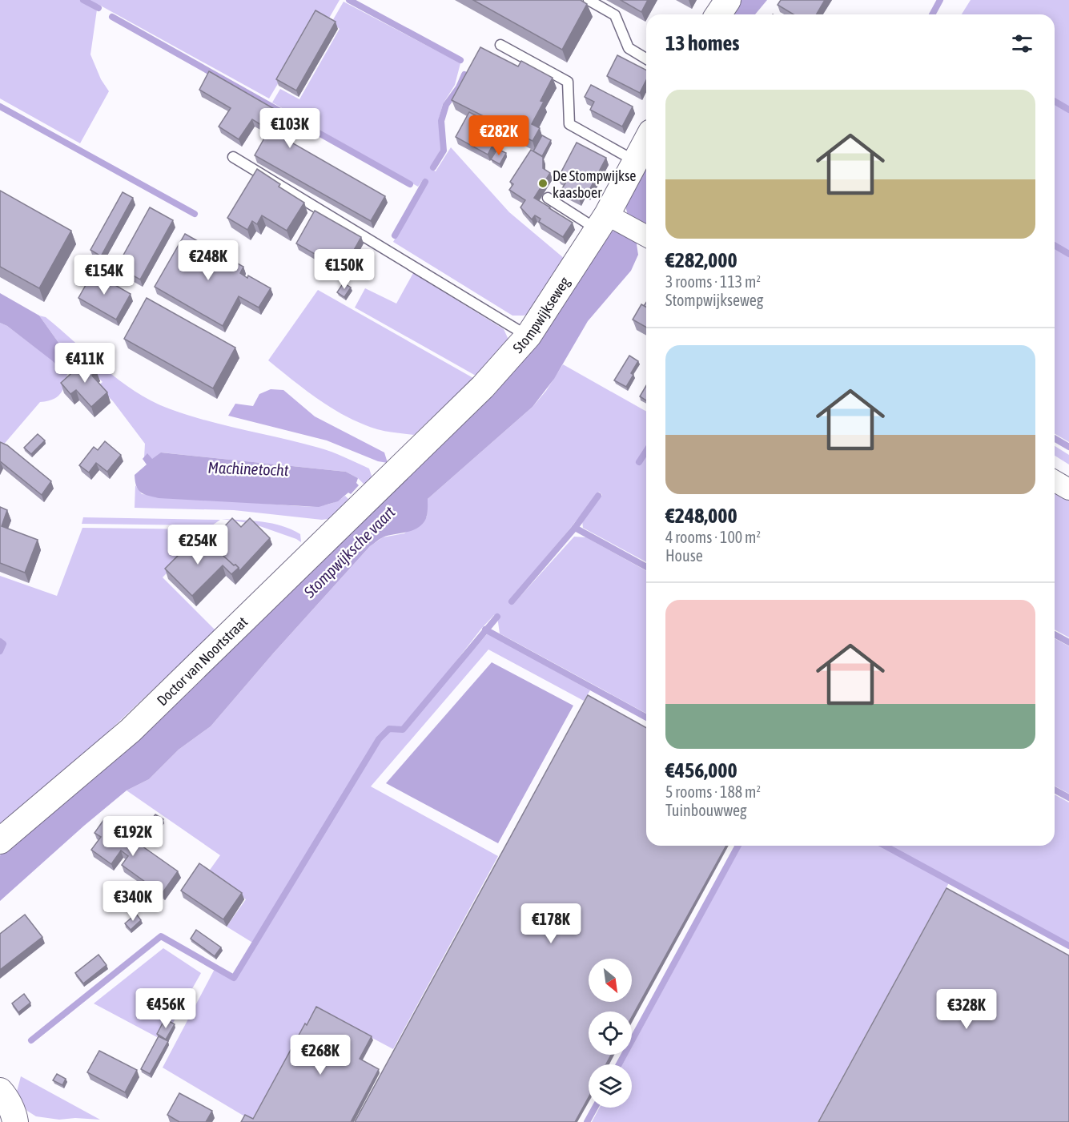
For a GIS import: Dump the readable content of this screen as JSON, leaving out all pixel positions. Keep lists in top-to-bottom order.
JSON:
{
  "streets": {
    "street": ["Stompwijkseweg", "Doctor van Noortstraat"]
  },
  "crossings": [
    ["Stompwijkseweg", "Doctor van Noortstraat"]
  ],
  "water": ["Machinetocht", "Stompwijksche vaart"],
  "places": ["De Stompwijkse kaasboer"],
  "north": "bottom right",
  "page": {
    "heading": "13 homes",
    "list": [
      {
        "name": "€282,000",
        "note": "3 rooms · 113 m² · Stompwijkseweg"
      },
      {
        "name": "€248,000",
        "note": "4 rooms · 100 m² · House"
      },
      {
        "name": "€456,000",
        "note": "5 rooms · 188 m² · Tuinbouwweg"
      }
    ],
    "price": [
      "€103K",
      "€282K",
      "€248K",
      "€150K",
      "€154K",
      "€411K",
      "€254K",
      "€192K",
      "€340K",
      "€178K",
      "€456K",
      "€328K",
      "€268K"
    ]
  }
}
